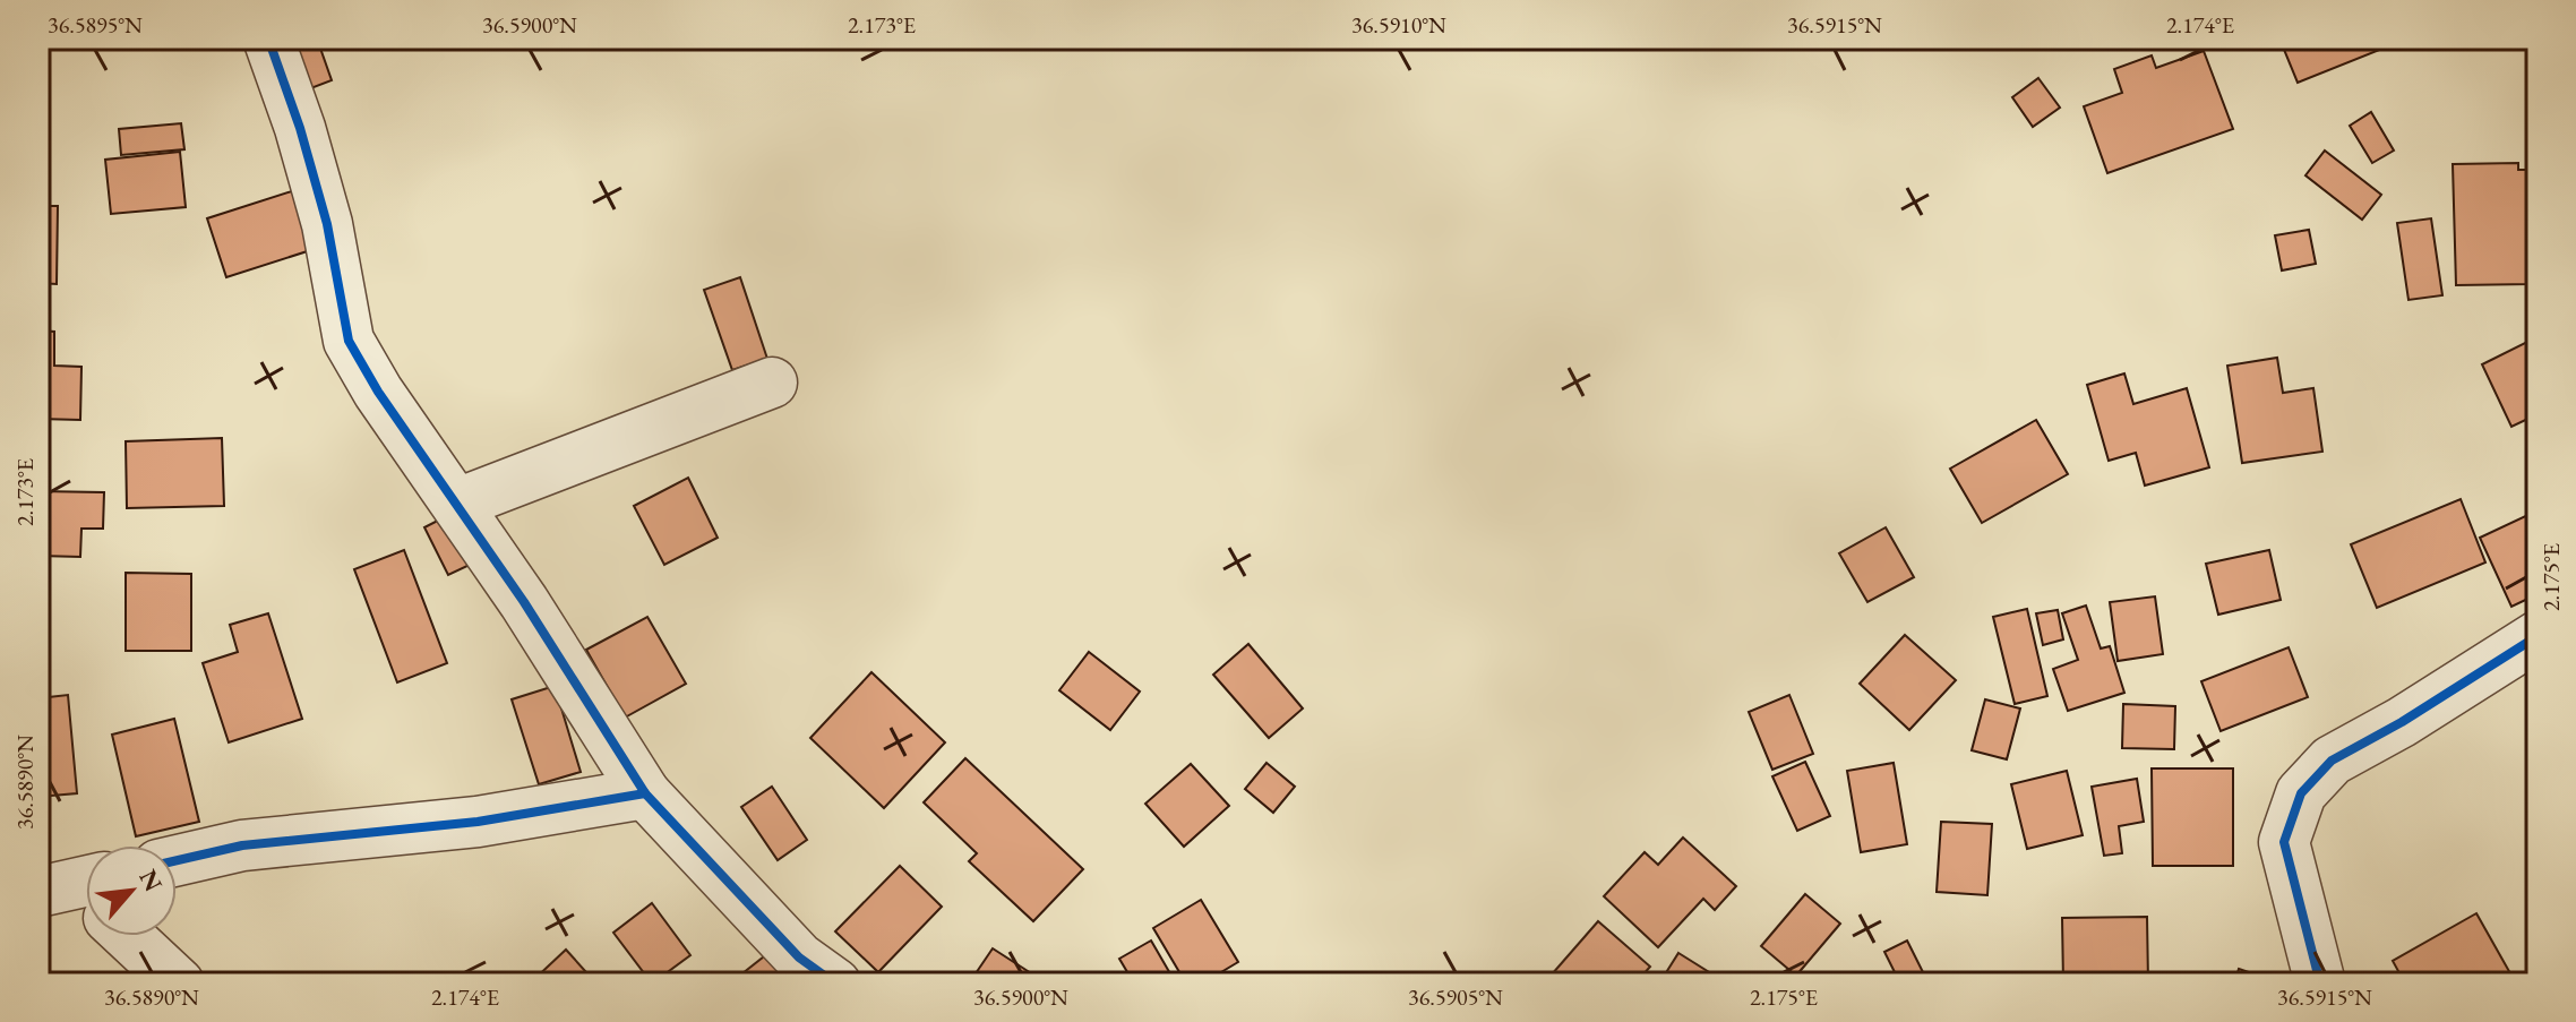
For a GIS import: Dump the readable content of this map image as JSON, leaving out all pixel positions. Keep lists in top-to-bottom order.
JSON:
{
  "north": "top right",
  "coordinates": [
    "36.5895°N",
    "36.5900°N",
    "2.173°E",
    "36.5910°N",
    "36.5915°N",
    "2.174°E",
    "2.175°E",
    "36.5890°N",
    "36.5905°N"
  ]
}
